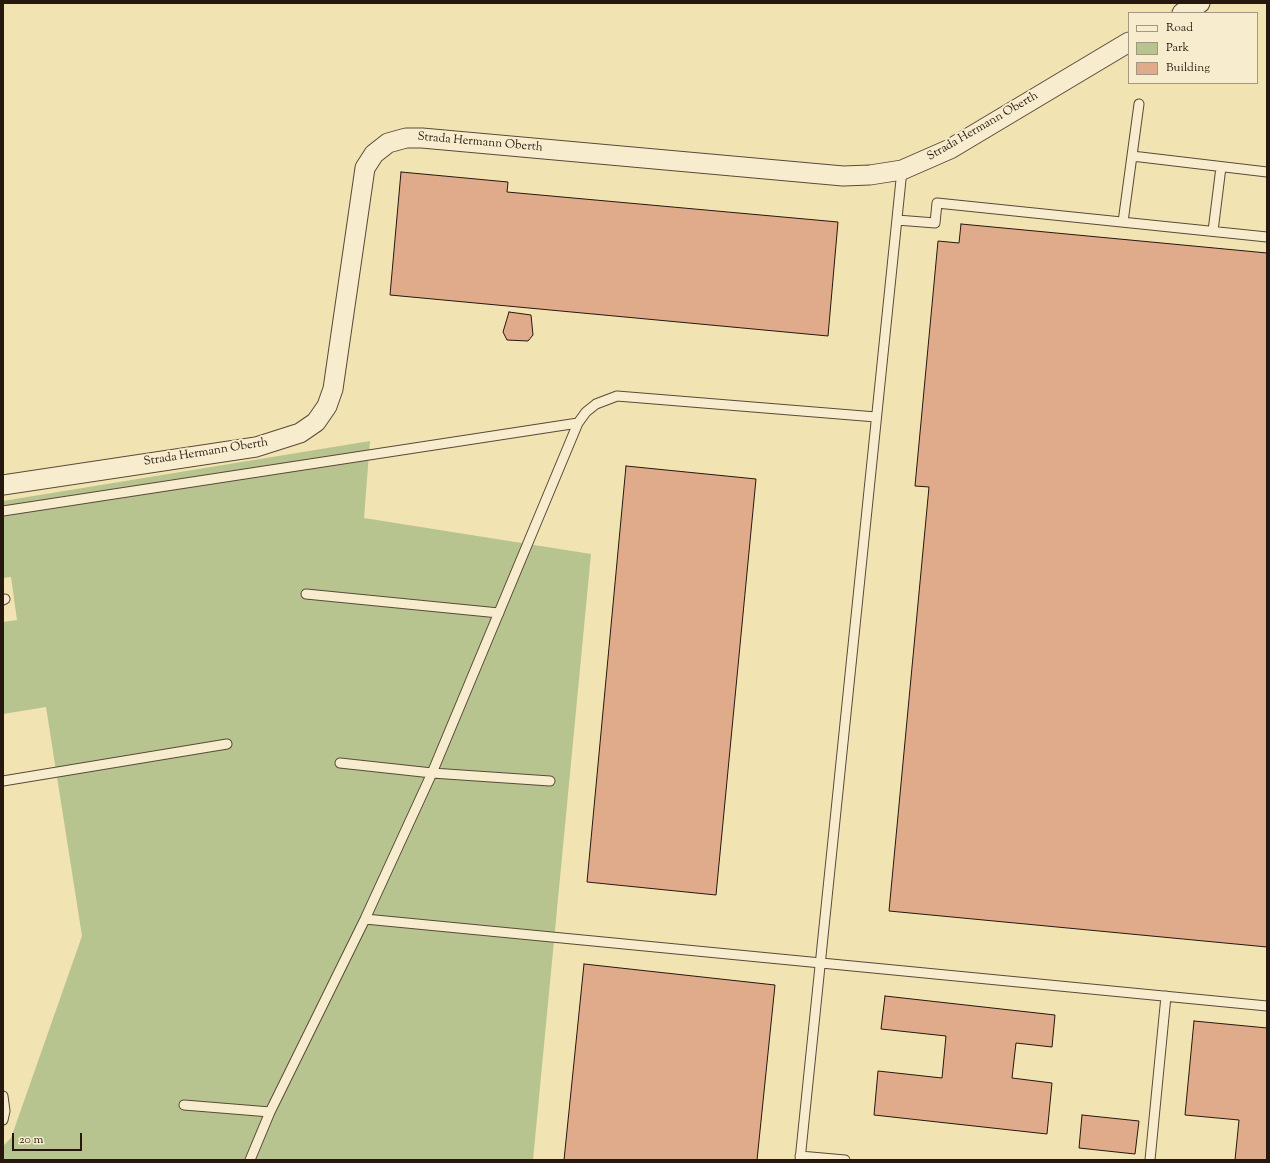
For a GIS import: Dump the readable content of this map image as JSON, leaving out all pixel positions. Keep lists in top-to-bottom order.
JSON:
{
  "streets": {
    "street": ["Strada Hermann Oberth"]
  },
  "legend": ["Road", "Park", "Building"],
  "scale_bar": "20 m"
}
